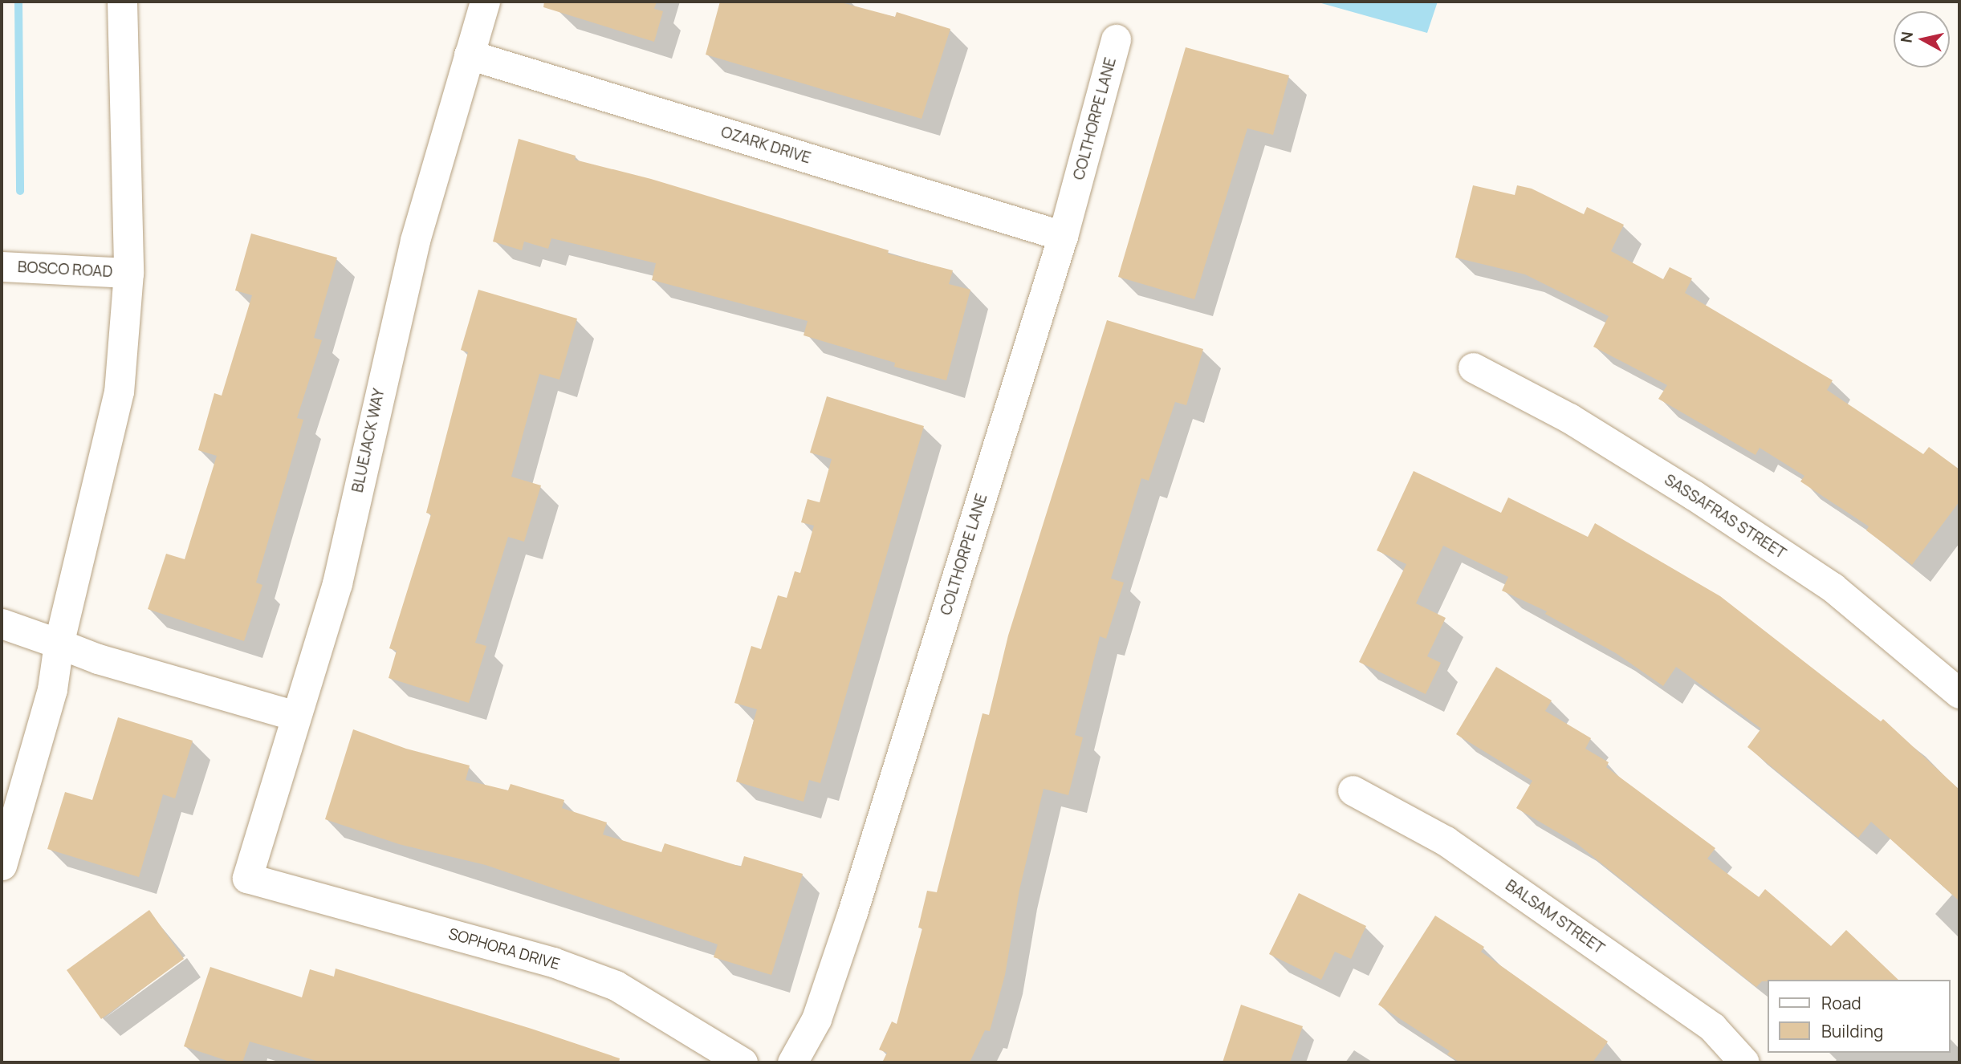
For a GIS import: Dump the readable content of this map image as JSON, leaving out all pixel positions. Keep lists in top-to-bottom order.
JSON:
{
  "streets": {
    "street": [
      "COLTHORPE LANE",
      "OZARK DRIVE",
      "BOSCO ROAD",
      "BLUEJACK WAY",
      "SASSAFRAS STREET",
      "BALSAM STREET",
      "SOPHORA DRIVE"
    ]
  },
  "crossings": [
    ["COLTHORPE LANE", "OZARK DRIVE"],
    ["OZARK DRIVE", "BLUEJACK WAY"],
    ["BLUEJACK WAY", "SOPHORA DRIVE"]
  ],
  "legend": ["Road", "Building"],
  "north": "left"
}
